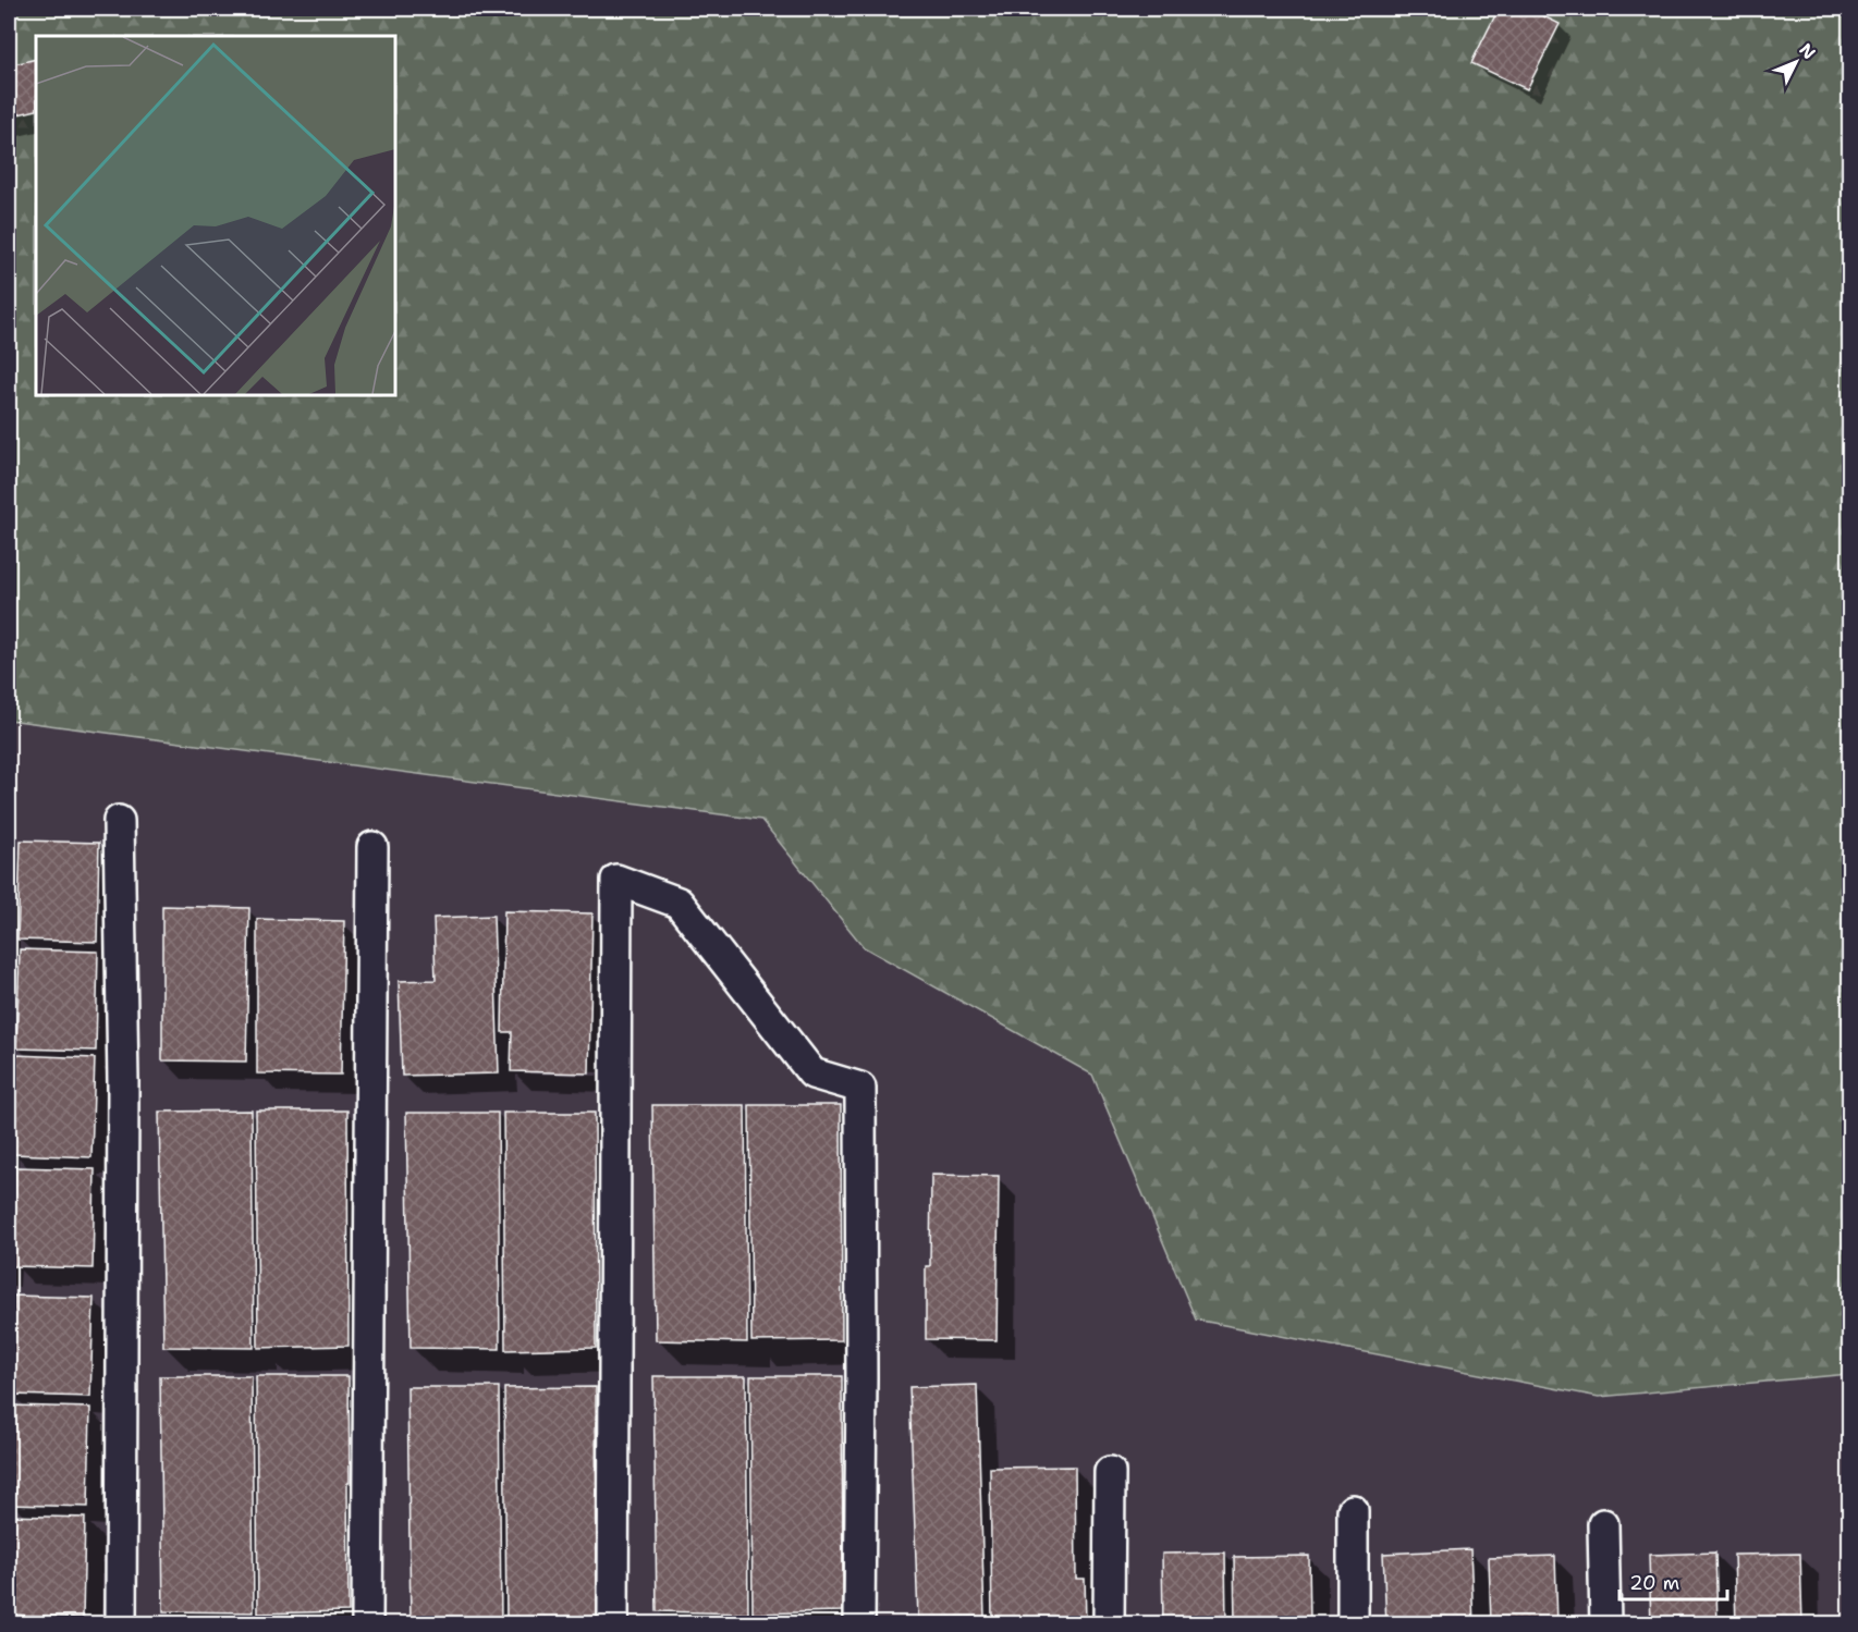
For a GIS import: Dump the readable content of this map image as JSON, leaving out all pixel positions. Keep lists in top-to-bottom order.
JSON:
{
  "scale_bar": "20 m",
  "north": "top right"
}
